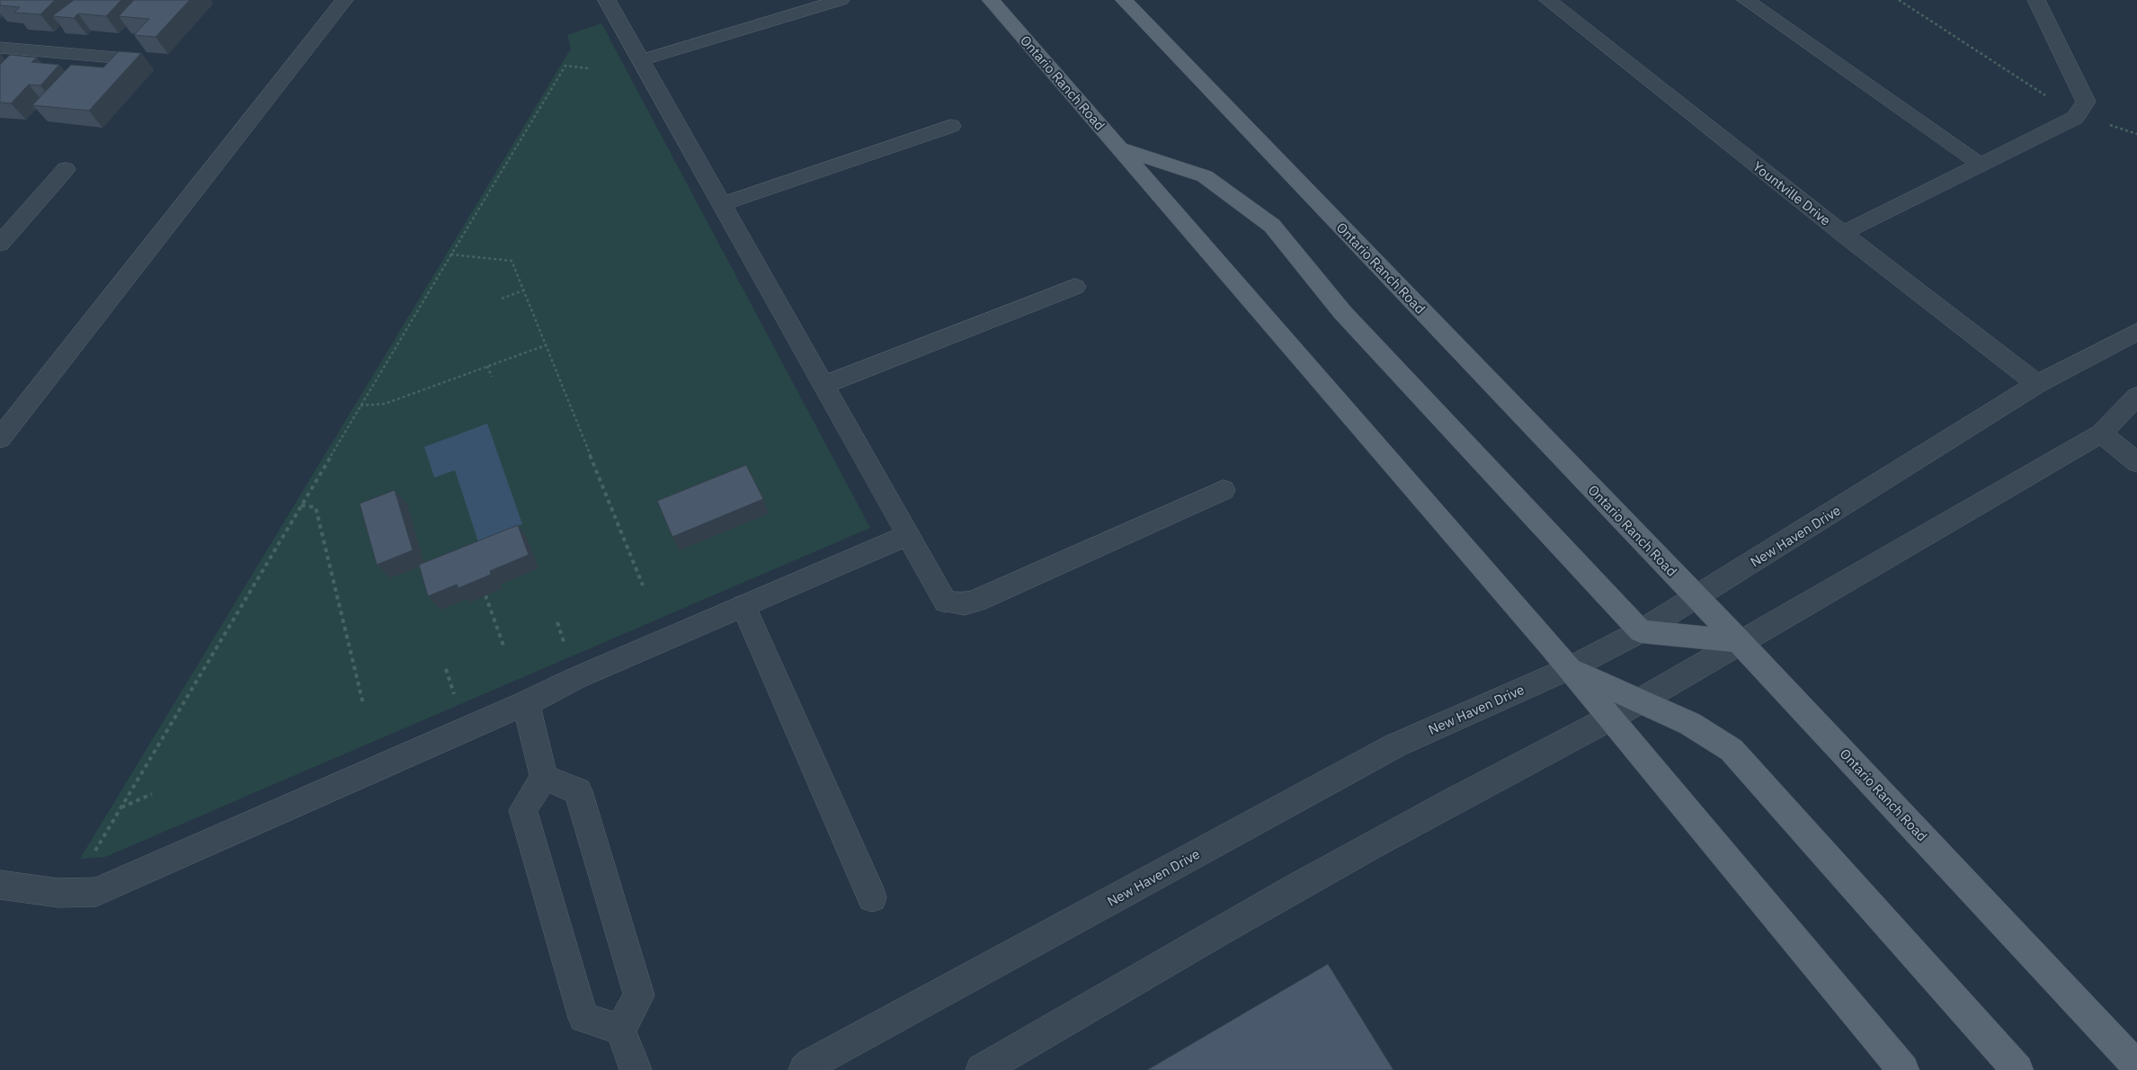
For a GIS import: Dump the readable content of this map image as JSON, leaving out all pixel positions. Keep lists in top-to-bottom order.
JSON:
{
  "streets": {
    "main road": ["Ontario Ranch Road"],
    "street": ["Yountville Drive", "New Haven Drive"]
  },
  "crossings": [
    ["Ontario Ranch Road", "New Haven Drive"],
    ["Yountville Drive", "New Haven Drive"]
  ]
}
